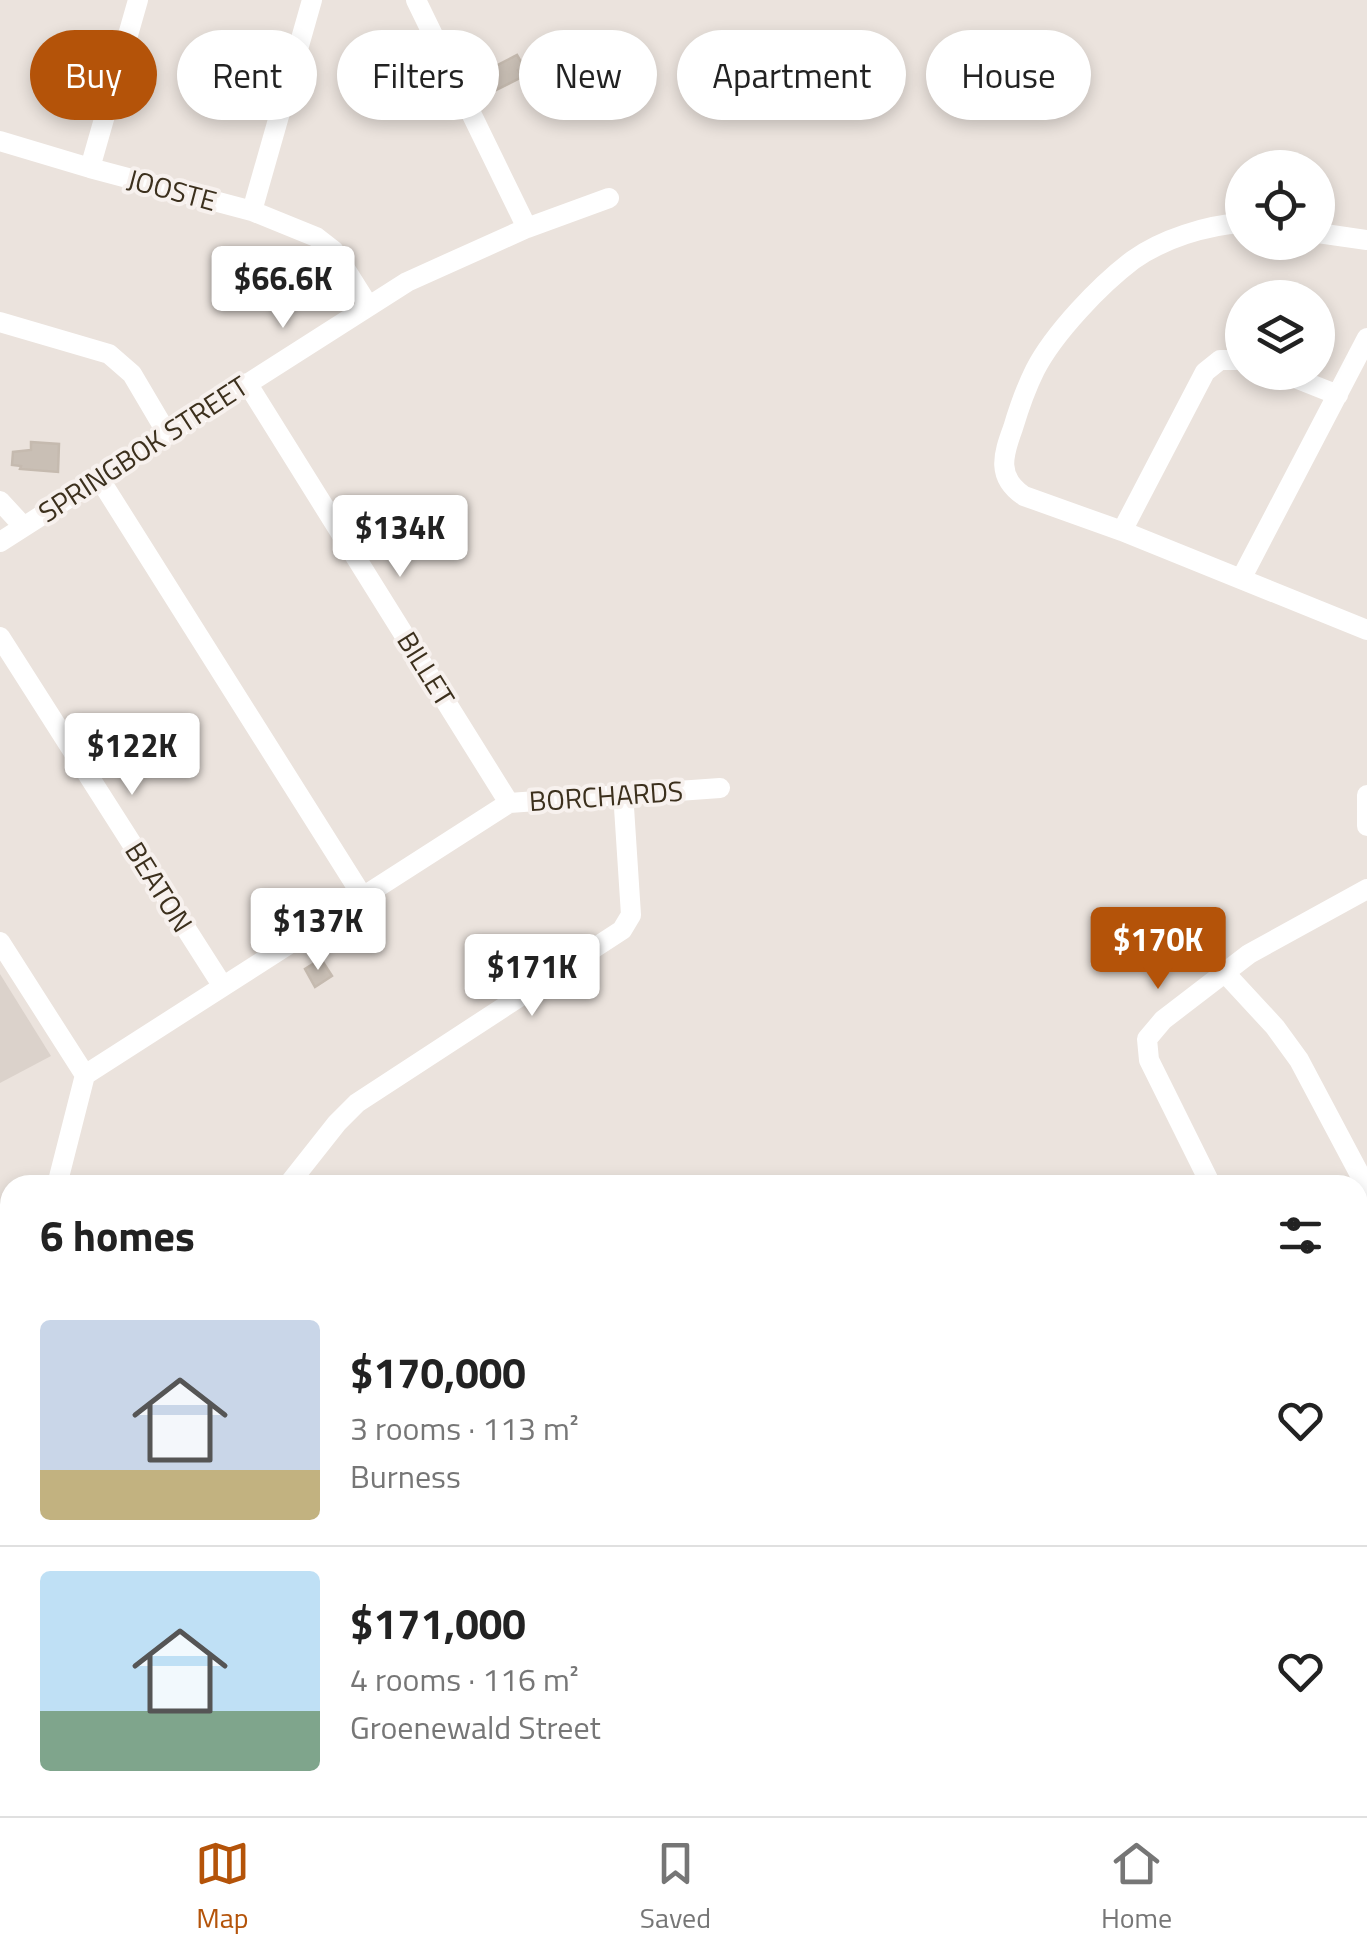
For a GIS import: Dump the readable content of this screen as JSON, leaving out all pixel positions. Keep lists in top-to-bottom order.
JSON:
{
  "streets": {
    "street": [
      "JOOSTE",
      "SPRINGBOK STREET",
      "BILLET",
      "BORCHARDS",
      "BEATON"
    ]
  },
  "crossings": [
    ["JOOSTE", "SPRINGBOK STREET"],
    ["SPRINGBOK STREET", "BILLET"],
    ["BILLET", "BORCHARDS"],
    ["BORCHARDS", "BEATON"]
  ],
  "page": {
    "chip": [
      "Buy",
      "Rent",
      "Filters",
      "New",
      "Apartment",
      "House"
    ],
    "price": [
      "$66.6K",
      "$134K",
      "$122K",
      "$137K",
      "$170K",
      "$171K"
    ],
    "heading": "6 homes",
    "list": [
      {
        "name": "$170,000",
        "note": "3 rooms · 113 m² · Burness"
      },
      {
        "name": "$171,000",
        "note": "4 rooms · 116 m² · Groenewald Street"
      }
    ],
    "tabs": ["Map", "Saved", "Home"]
  }
}
